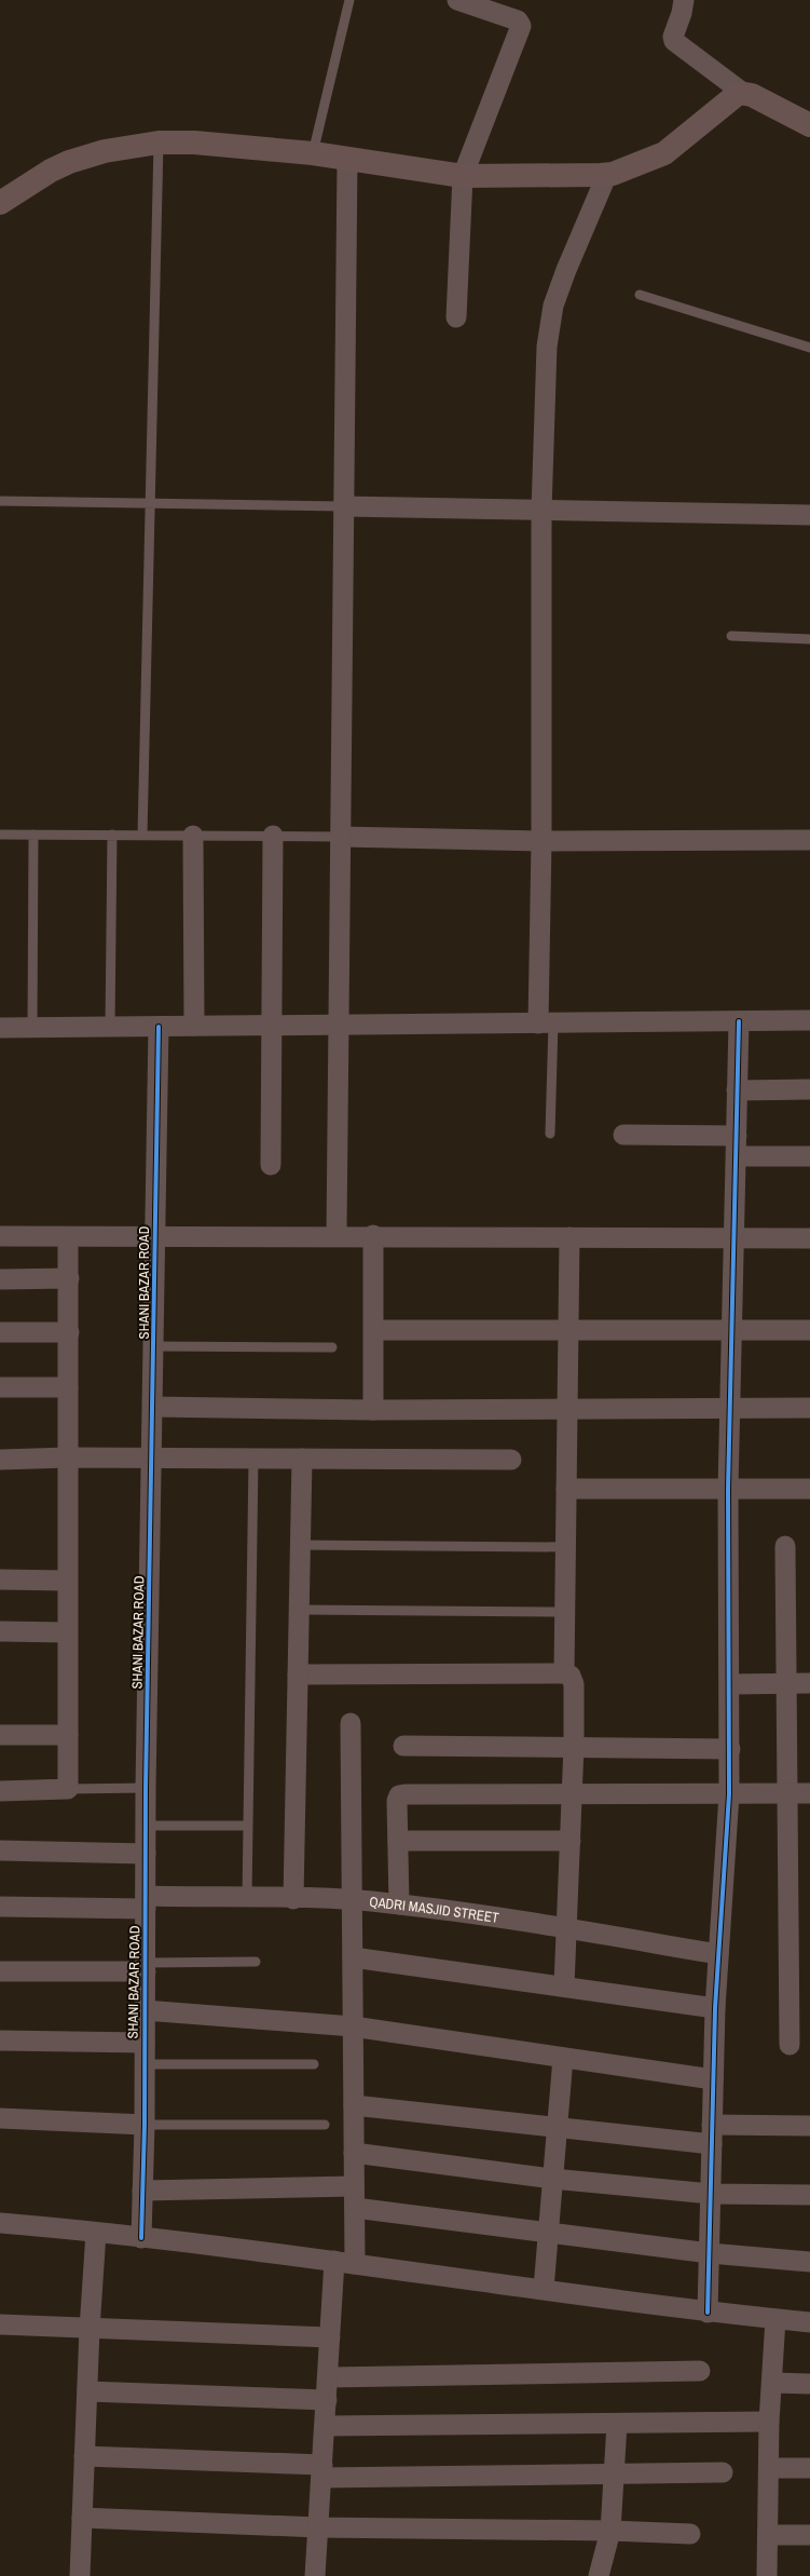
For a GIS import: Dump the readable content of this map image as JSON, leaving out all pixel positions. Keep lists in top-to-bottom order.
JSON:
{
  "streets": {
    "street": ["SHANI BAZAR ROAD", "QADRI MASJID STREET"]
  },
  "crossings": [
    ["SHANI BAZAR ROAD", "QADRI MASJID STREET"]
  ]
}
